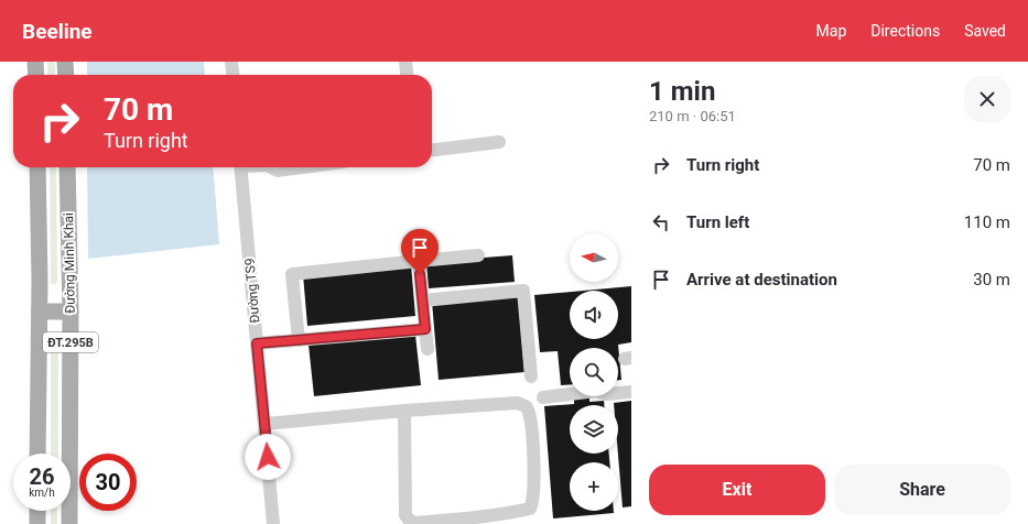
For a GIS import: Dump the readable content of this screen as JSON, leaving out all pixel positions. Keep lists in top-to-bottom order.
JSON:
{
  "streets": {
    "main road": ["Đường Minh Khai", "ĐT.295B"],
    "street": ["Đường TS9"]
  },
  "north": "left",
  "page": {
    "header": "Beeline",
    "nav": ["Map", "Directions", "Saved"],
    "heading": ["1 min", "210 m · 06:51"],
    "turn": ["70 m", "Turn right"],
    "list": [
      {
        "name": "Turn right",
        "value": "70 m"
      },
      {
        "name": "Turn left",
        "value": "110 m"
      },
      {
        "name": "Arrive at destination",
        "value": "30 m"
      }
    ],
    "map_buttons": "+",
    "speed": "26 km/h",
    "limit": "30",
    "buttons": ["Exit", "Share"]
  }
}
